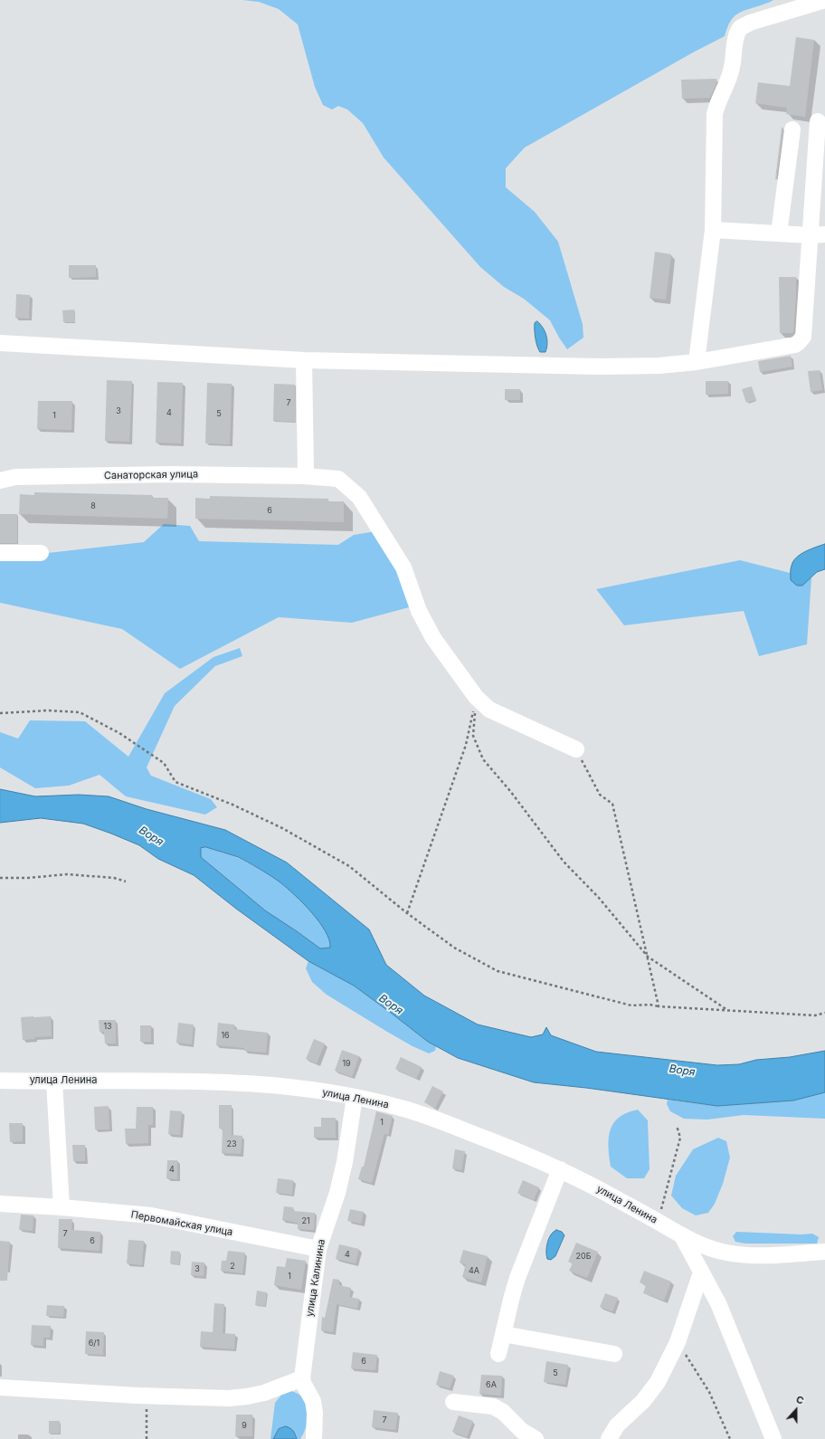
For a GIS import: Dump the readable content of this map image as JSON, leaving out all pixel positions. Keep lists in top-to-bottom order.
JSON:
{
  "streets": {
    "street": [
      "Санаторская улица",
      "улица Ленина",
      "Первомайская улица",
      "улица Калинина"
    ]
  },
  "crossings": [
    ["улица Ленина", "улица Калинина"],
    ["Первомайская улица", "улица Калинина"]
  ],
  "water": ["Воря"],
  "house_numbers": [
    "7",
    "3",
    "4",
    "5",
    "1",
    "8",
    "6",
    "13",
    "16",
    "19",
    "1",
    "23",
    "4",
    "21",
    "7",
    "6",
    "4",
    "20Б",
    "2",
    "3",
    "4А",
    "1",
    "6/1",
    "6",
    "5",
    "6А",
    "7",
    "9"
  ],
  "north": "top"
}
